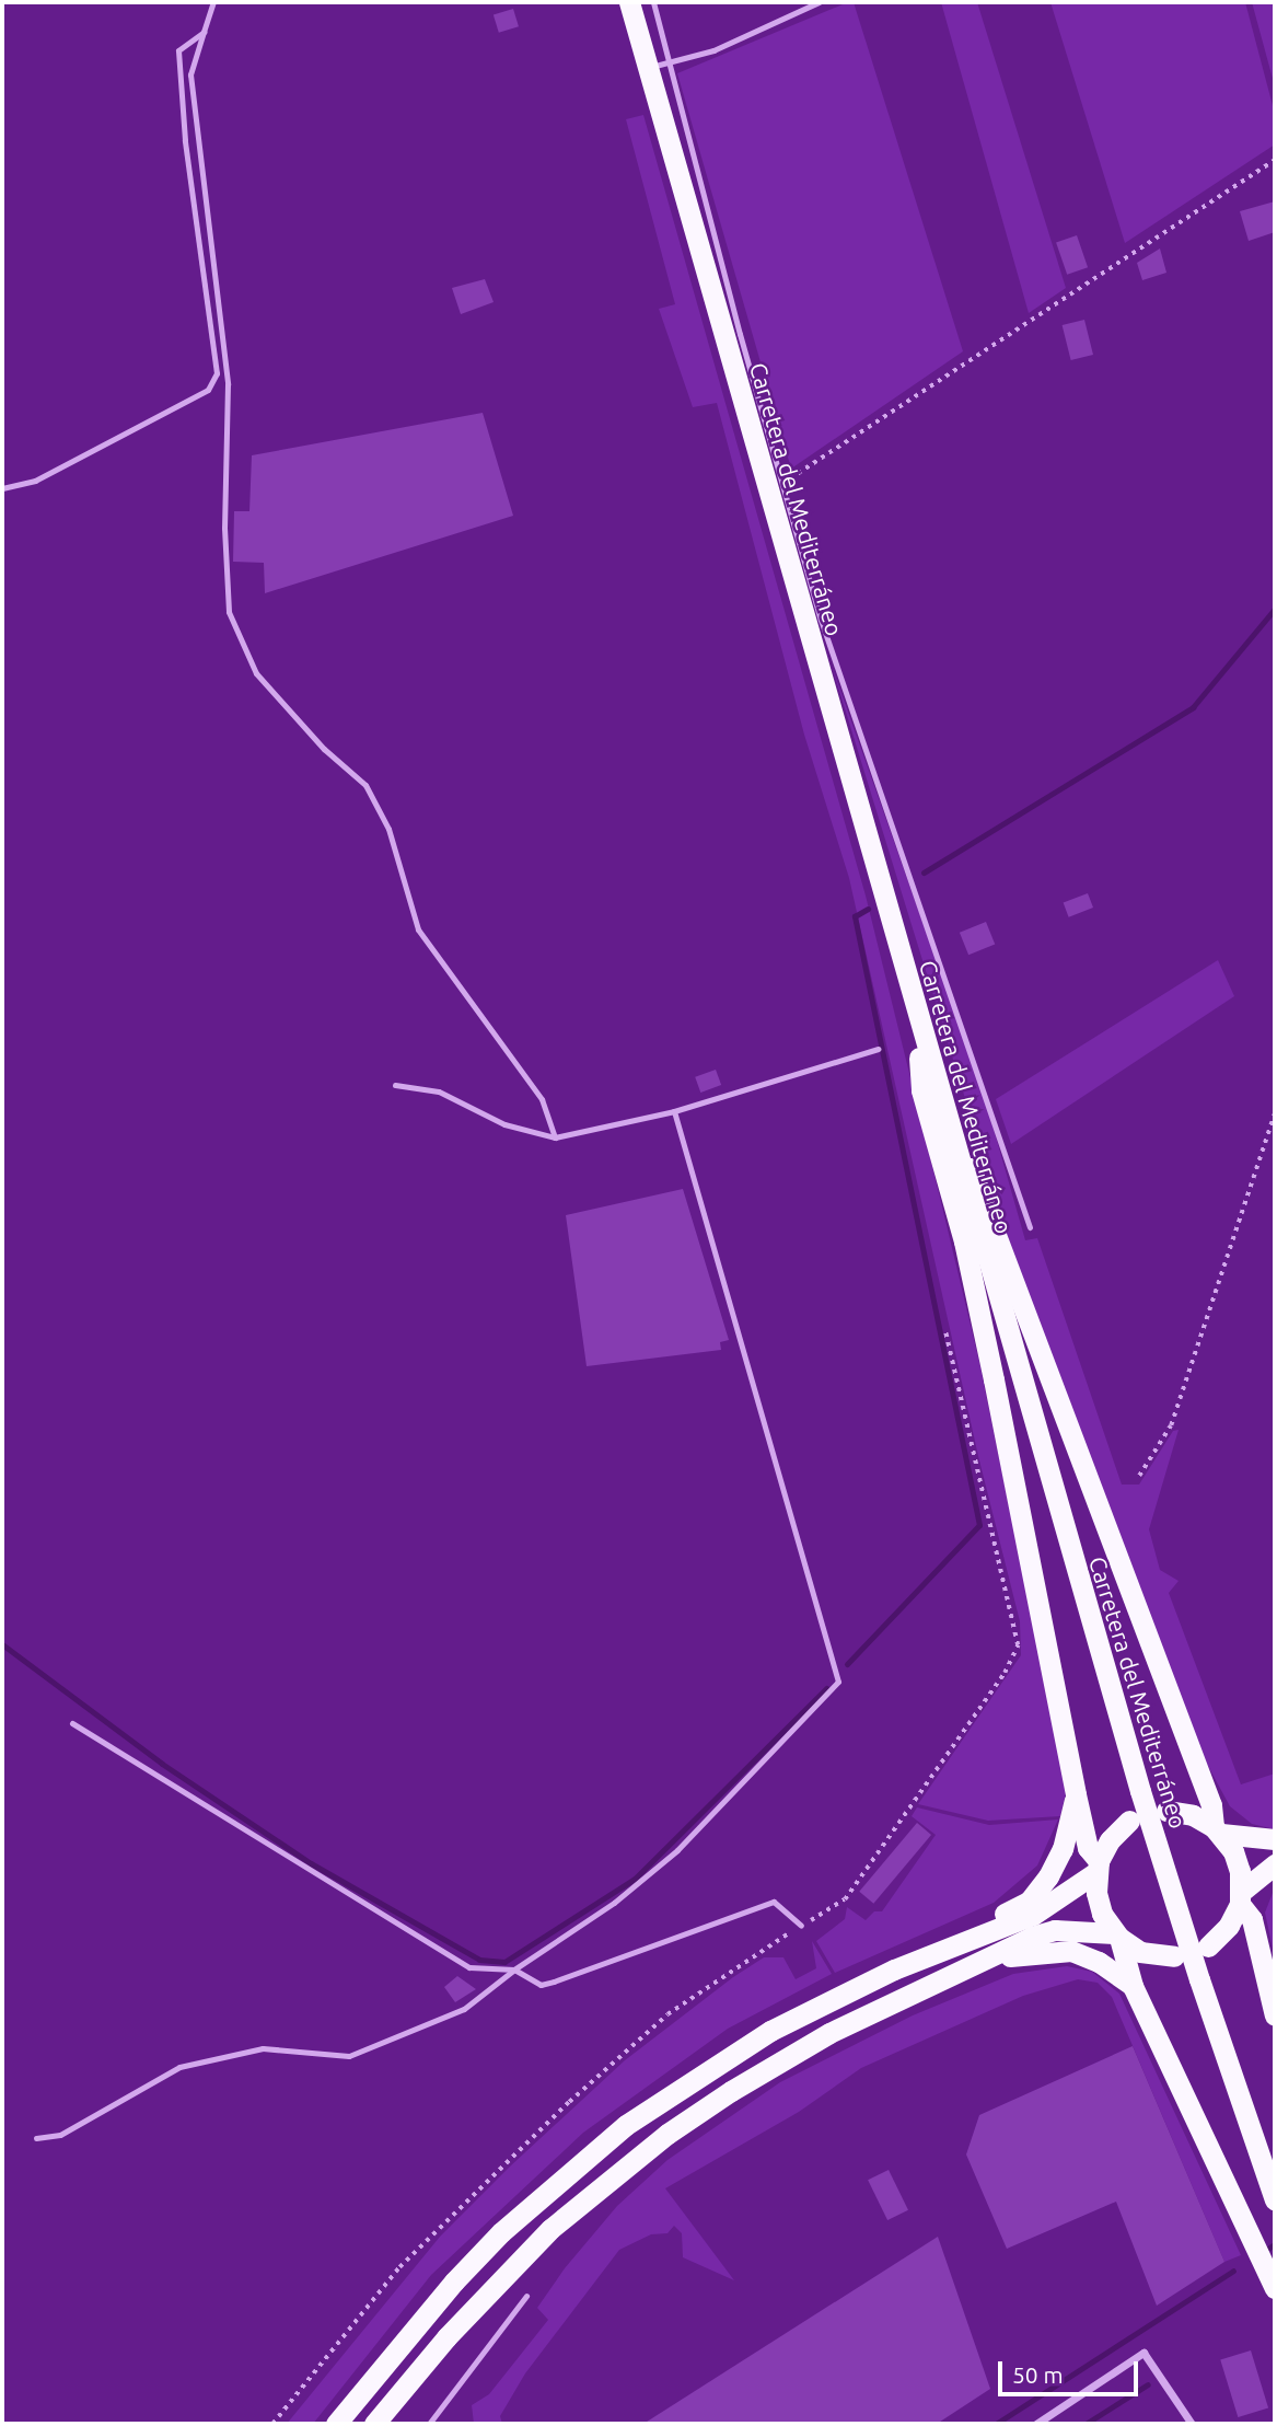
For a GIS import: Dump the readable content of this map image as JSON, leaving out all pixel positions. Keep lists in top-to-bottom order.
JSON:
{
  "streets": {
    "highway": ["Carretera del Mediterráneo"]
  },
  "scale_bar": "50 m"
}
